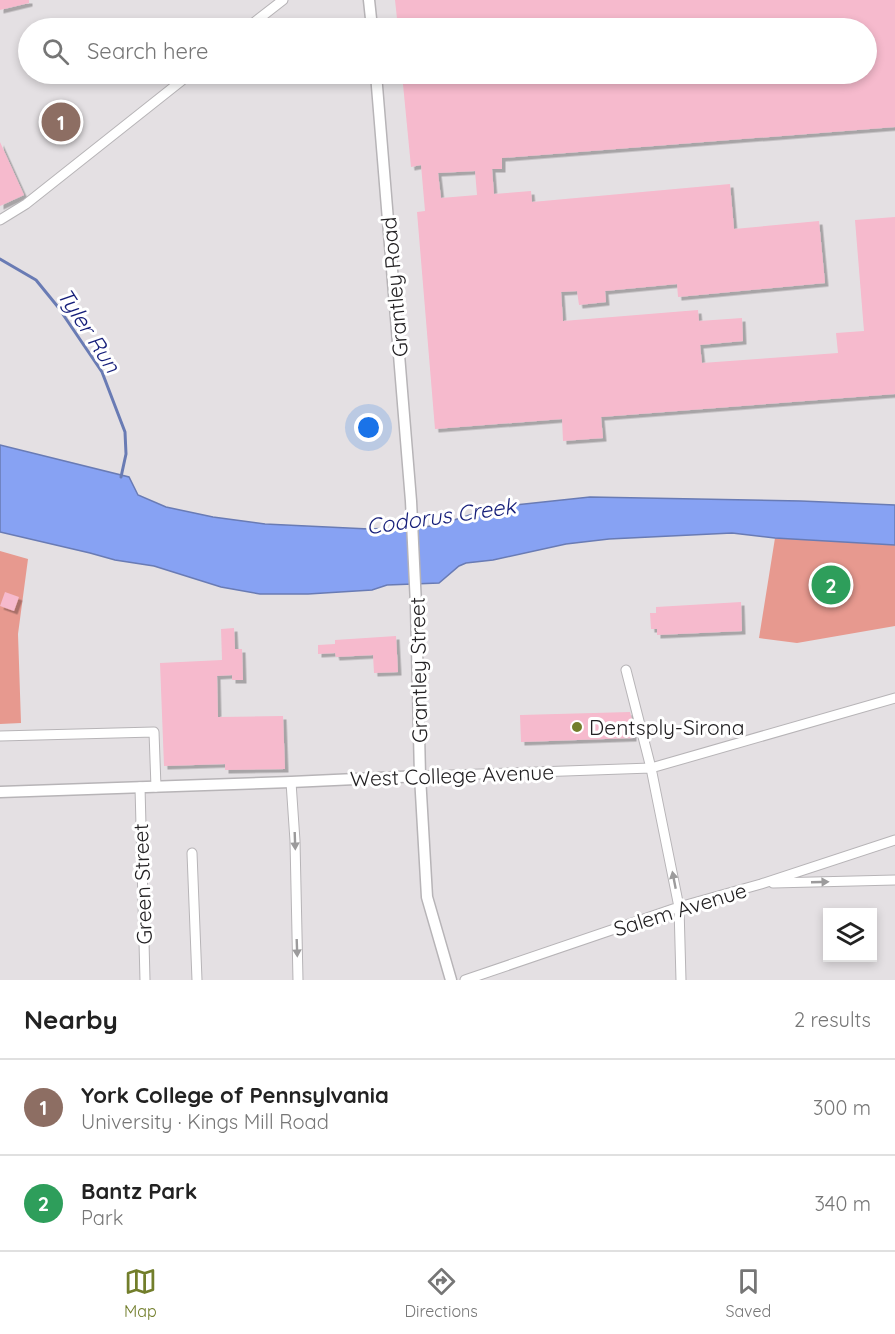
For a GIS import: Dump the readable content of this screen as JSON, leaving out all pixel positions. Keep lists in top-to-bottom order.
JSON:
{
  "streets": {
    "street": [
      "Grantley Road",
      "Grantley Street",
      "West College Avenue",
      "Green Street",
      "Salem Avenue"
    ]
  },
  "crossings": [
    ["Grantley Road", "Grantley Street"],
    ["Grantley Street", "West College Avenue"],
    ["West College Avenue", "Green Street"]
  ],
  "water": ["Tyler Run", "Codorus Creek"],
  "places": ["Dentsply-Sirona"],
  "page": {
    "search": "Search here",
    "pins": ["1", "2"],
    "heading": ["Nearby", "2 results"],
    "list": [
      {
        "mark": "1",
        "name": "York College of Pennsylvania",
        "note": "University · Kings Mill Road",
        "value": "300 m"
      },
      {
        "mark": "2",
        "name": "Bantz Park",
        "note": "Park",
        "value": "340 m"
      }
    ],
    "nav": ["Map", "Directions", "Saved"]
  }
}
